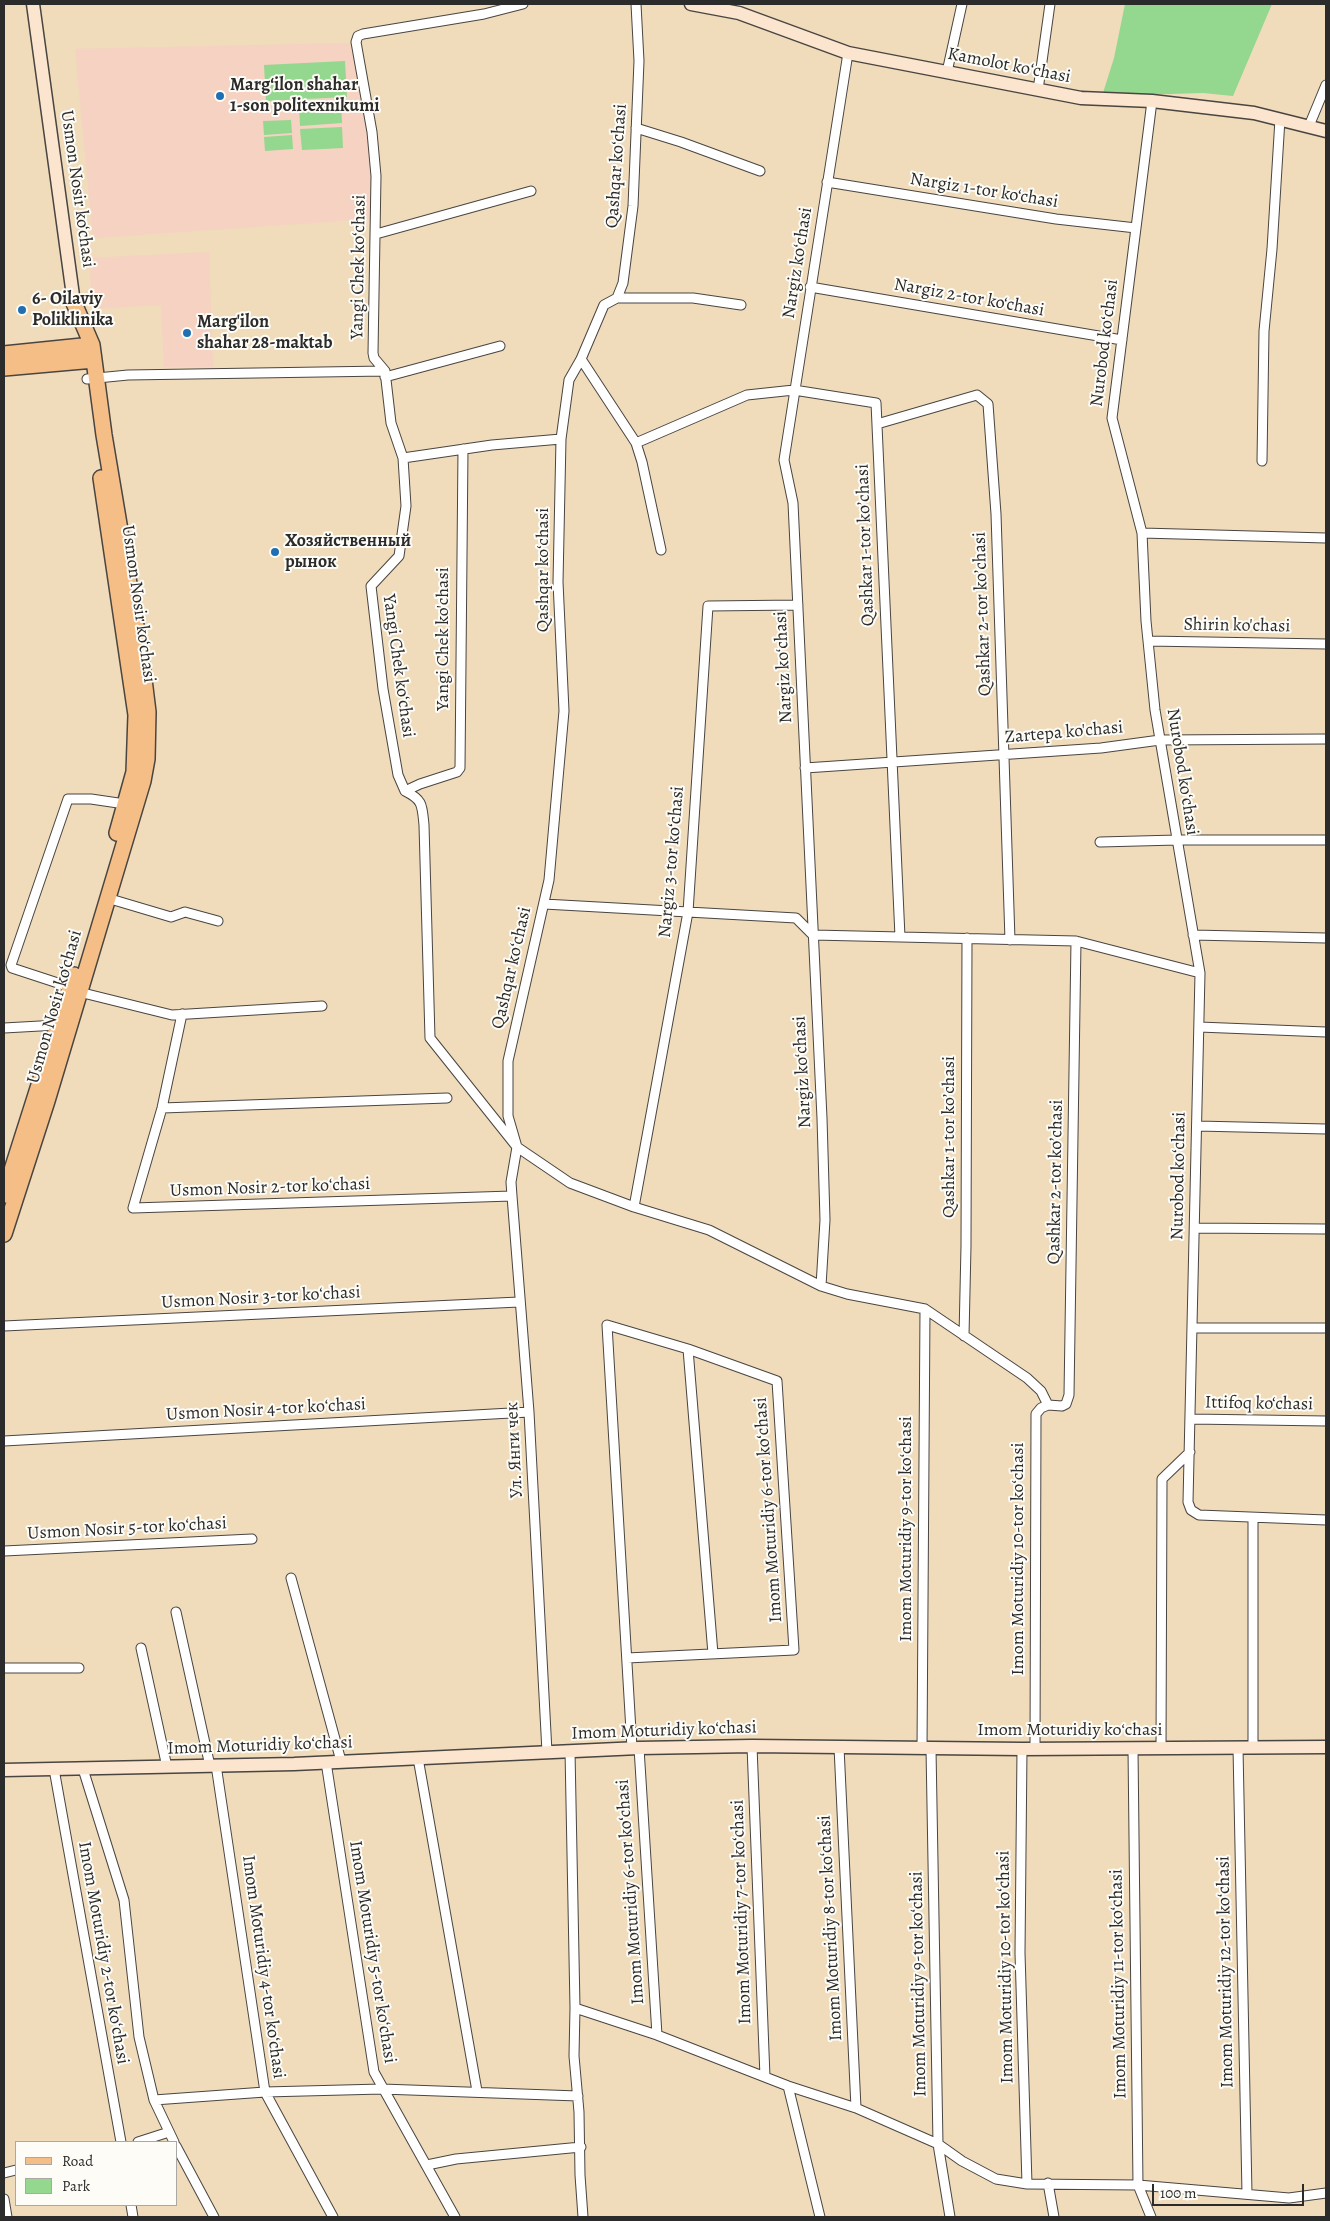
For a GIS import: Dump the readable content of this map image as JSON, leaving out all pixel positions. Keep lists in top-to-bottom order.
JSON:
{
  "streets": {
    "main road": ["Usmon Nosir ko‘chasi"],
    "street": [
      "Kamolot koʻchasi",
      "Qashqar koʻchasi",
      "Nargiz 1-tor ko‘chasi",
      "Nargiz koʻchasi",
      "Yangi Chek koʻchasi",
      "Nargiz 2-tor ko‘chasi",
      "Nurobod koʻchasi",
      "Qashkar 1-tor koʼchasi",
      "Qashkar 2-tor koʼchasi",
      "Shirin ko'chasi",
      "Yangi Chek ko'chasi",
      "Zartepa ko'chasi",
      "Nargiz 3-tor koʻchasi",
      "Usmon Nosir 2-tor koʻchasi",
      "Usmon Nosir 3-tor koʻchasi",
      "Ittifoq ko‘chasi",
      "Usmon Nosir 4-tor koʻchasi",
      "Ул. Янги чек",
      "Imom Moturidiy 6-tor koʻchasi",
      "Usmon Nosir 5-tor koʻchasi",
      "Imom Moturidiy 9-tor koʻchasi",
      "Imom Moturidiy 10-tor koʻchasi",
      "Imom Moturidiy koʻchasi",
      "Imom Moturidiy 7-tor koʻchasi",
      "Imom Moturidiy 8-tor koʻchasi",
      "Imom Moturidiy 5-tor koʻchasi",
      "Imom Moturidiy 2-tor koʻchasi",
      "Imom Moturidiy 4-tor koʻchasi",
      "Imom Moturidiy 12-tor koʻchasi",
      "Imom Moturidiy 11-tor koʻchasi"
    ]
  },
  "crossings": [
    ["Kamolot koʻchasi", "Nargiz koʻchasi"],
    ["Kamolot koʻchasi", "Nurobod koʻchasi"],
    ["Qashqar koʻchasi", "Yangi Chek koʻchasi"],
    ["Qashqar koʻchasi", "Ул. Янги чек"],
    ["Nargiz 1-tor ko‘chasi", "Nargiz koʻchasi"],
    ["Nargiz 1-tor ko‘chasi", "Nurobod koʻchasi"],
    ["Nargiz koʻchasi", "Nargiz 2-tor ko‘chasi"],
    ["Nargiz koʻchasi", "Qashkar 1-tor koʼchasi"],
    ["Nargiz koʻchasi", "Zartepa ko'chasi"],
    ["Nargiz koʻchasi", "Nargiz 3-tor koʻchasi"],
    ["Yangi Chek koʻchasi", "Yangi Chek ko'chasi"],
    ["Yangi Chek koʻchasi", "Ул. Янги чек"],
    ["Nargiz 2-tor ko‘chasi", "Nurobod koʻchasi"],
    ["Nurobod koʻchasi", "Shirin ko'chasi"],
    ["Nurobod koʻchasi", "Zartepa ko'chasi"],
    ["Nurobod koʻchasi", "Ittifoq ko‘chasi"],
    ["Qashkar 1-tor koʼchasi", "Qashkar 2-tor koʼchasi"],
    ["Qashkar 1-tor koʼchasi", "Zartepa ko'chasi"],
    ["Qashkar 2-tor koʼchasi", "Zartepa ko'chasi"],
    ["Qashkar 2-tor koʼchasi", "Imom Moturidiy 10-tor koʻchasi"],
    ["Usmon Nosir 2-tor koʻchasi", "Ул. Янги чек"],
    ["Usmon Nosir 3-tor koʻchasi", "Ул. Янги чек"],
    ["Usmon Nosir 4-tor koʻchasi", "Ул. Янги чек"],
    ["Ул. Янги чек", "Imom Moturidiy koʻchasi"],
    ["Imom Moturidiy 6-tor koʻchasi", "Imom Moturidiy koʻchasi"],
    ["Imom Moturidiy 9-tor koʻchasi", "Imom Moturidiy koʻchasi"],
    ["Imom Moturidiy 10-tor koʻchasi", "Imom Moturidiy koʻchasi"],
    ["Imom Moturidiy koʻchasi", "Imom Moturidiy 7-tor koʻchasi"],
    ["Imom Moturidiy koʻchasi", "Imom Moturidiy 8-tor koʻchasi"],
    ["Imom Moturidiy koʻchasi", "Imom Moturidiy 5-tor koʻchasi"],
    ["Imom Moturidiy koʻchasi", "Imom Moturidiy 2-tor koʻchasi"],
    ["Imom Moturidiy koʻchasi", "Imom Moturidiy 4-tor koʻchasi"],
    ["Imom Moturidiy koʻchasi", "Imom Moturidiy 12-tor koʻchasi"],
    ["Imom Moturidiy koʻchasi", "Imom Moturidiy 11-tor koʻchasi"]
  ],
  "places": [
    "Margʻilon shahar 1-son politexnikumi",
    "6- Oilaviy Poliklinika",
    "Marg'ilon shahar 28-maktab",
    "Хозяйственный рынок"
  ],
  "legend": ["Road", "Park"],
  "scale_bar": "100 m"
}
